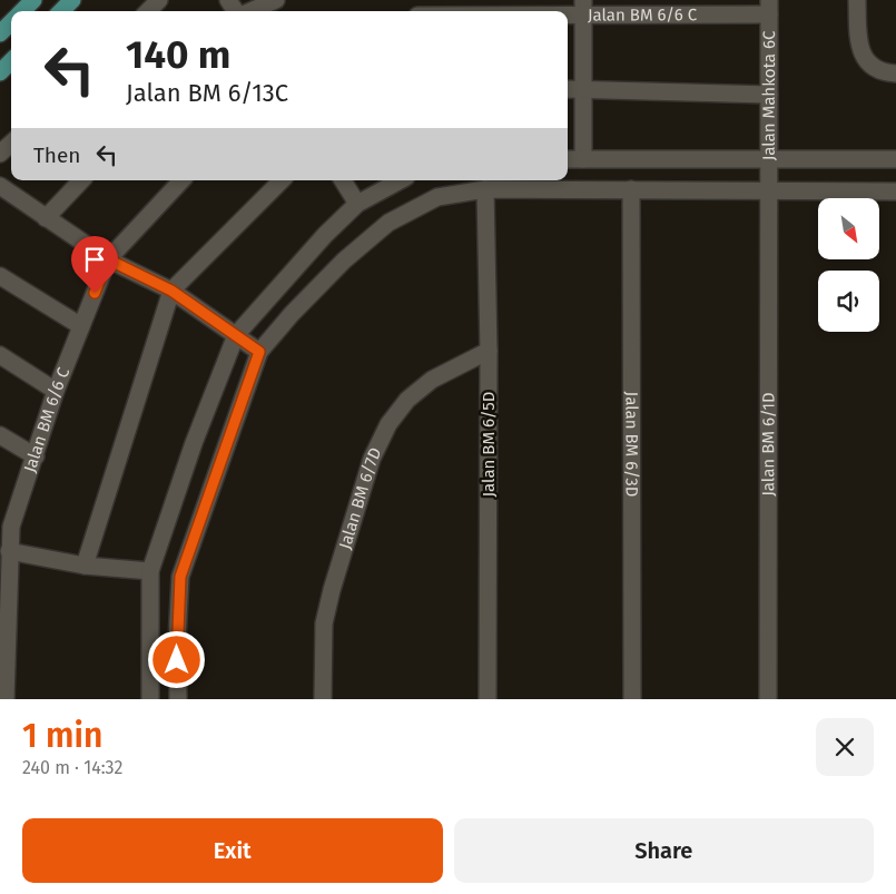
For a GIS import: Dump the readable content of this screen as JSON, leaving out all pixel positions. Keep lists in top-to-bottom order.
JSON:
{
  "streets": {
    "street": [
      "Jalan BM 6/6 C",
      "Jalan Mahkota 6C",
      "Jalan BM 6/5D",
      "Jalan BM 6/3D",
      "Jalan BM 6/1D",
      "Jalan BM 6/7D"
    ]
  },
  "crossings": [
    ["Jalan BM 6/6 C", "Jalan Mahkota 6C"],
    ["Jalan Mahkota 6C", "Jalan BM 6/1D"],
    ["Jalan BM 6/5D", "Jalan BM 6/7D"]
  ],
  "north": "bottom right",
  "page": {
    "turn": ["140 m", "Jalan BM 6/13C"],
    "then": "Then",
    "heading": ["1 min", "240 m · 14:32"],
    "buttons": ["Exit", "Share"]
  }
}
